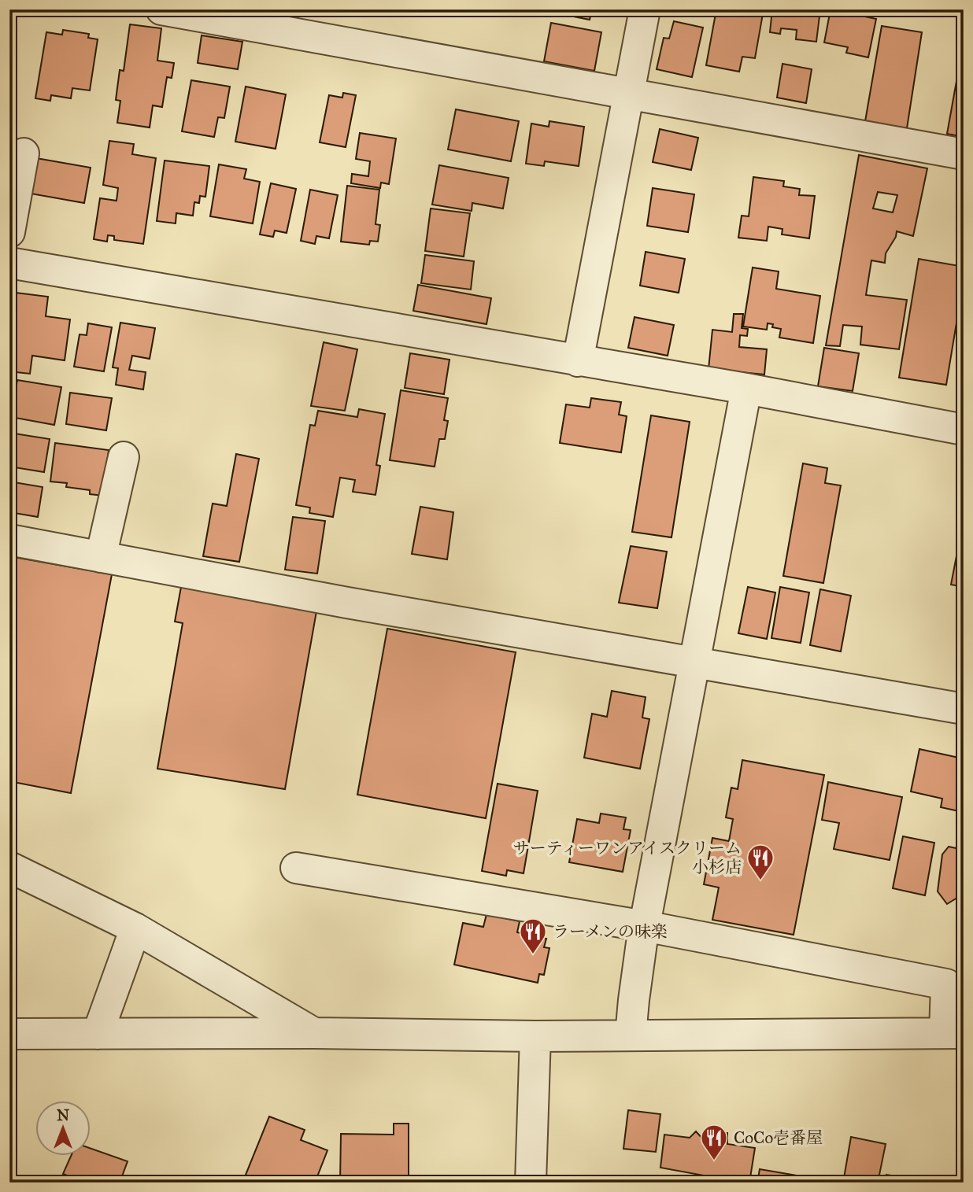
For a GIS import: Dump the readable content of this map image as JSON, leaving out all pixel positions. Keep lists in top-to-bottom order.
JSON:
{
  "places": {
    "restaurant": ["サーティーワンアイスクリーム 小杉店", "ラーメンの味楽", "CoCo壱番屋"]
  },
  "north": "top"
}
